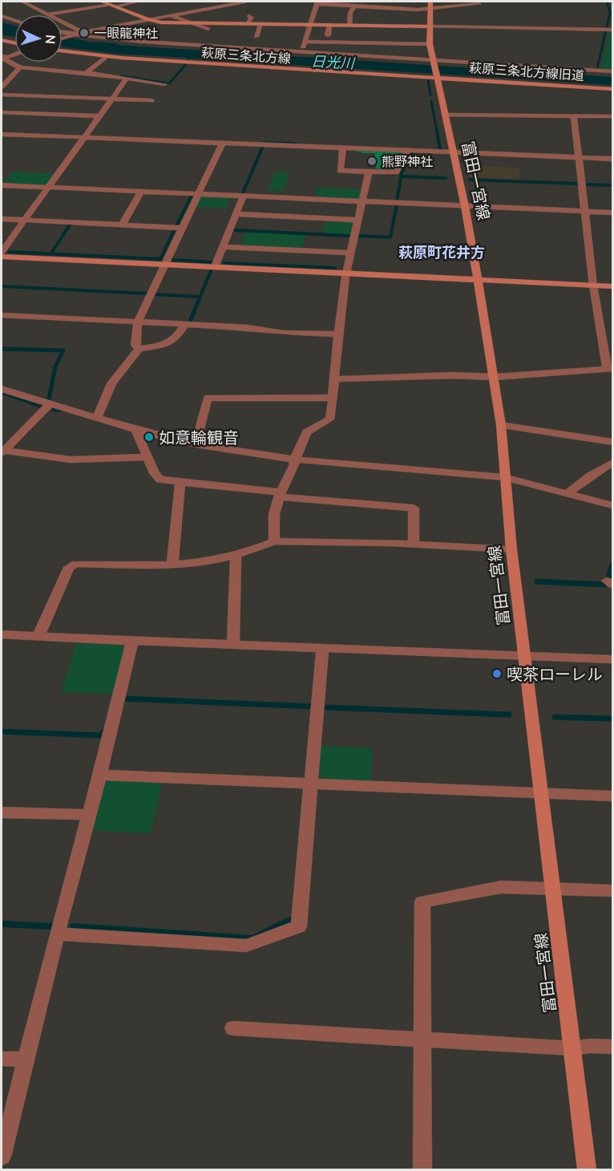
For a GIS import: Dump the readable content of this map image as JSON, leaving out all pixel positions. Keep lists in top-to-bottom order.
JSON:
{
  "streets": {
    "main road": ["萩原三条北方線", "萩原三条北方線旧道", "富田一宮線"]
  },
  "crossings": [
    ["萩原三条北方線", "萩原三条北方線旧道"],
    ["萩原三条北方線", "富田一宮線"],
    ["萩原三条北方線旧道", "富田一宮線"]
  ],
  "districts": ["萩原町花井方"],
  "water": ["日光川"],
  "places": [
    "一眼龍神社",
    "熊野神社",
    "如意輪観音",
    "喫茶ローレル"
  ],
  "north": "right"
}
